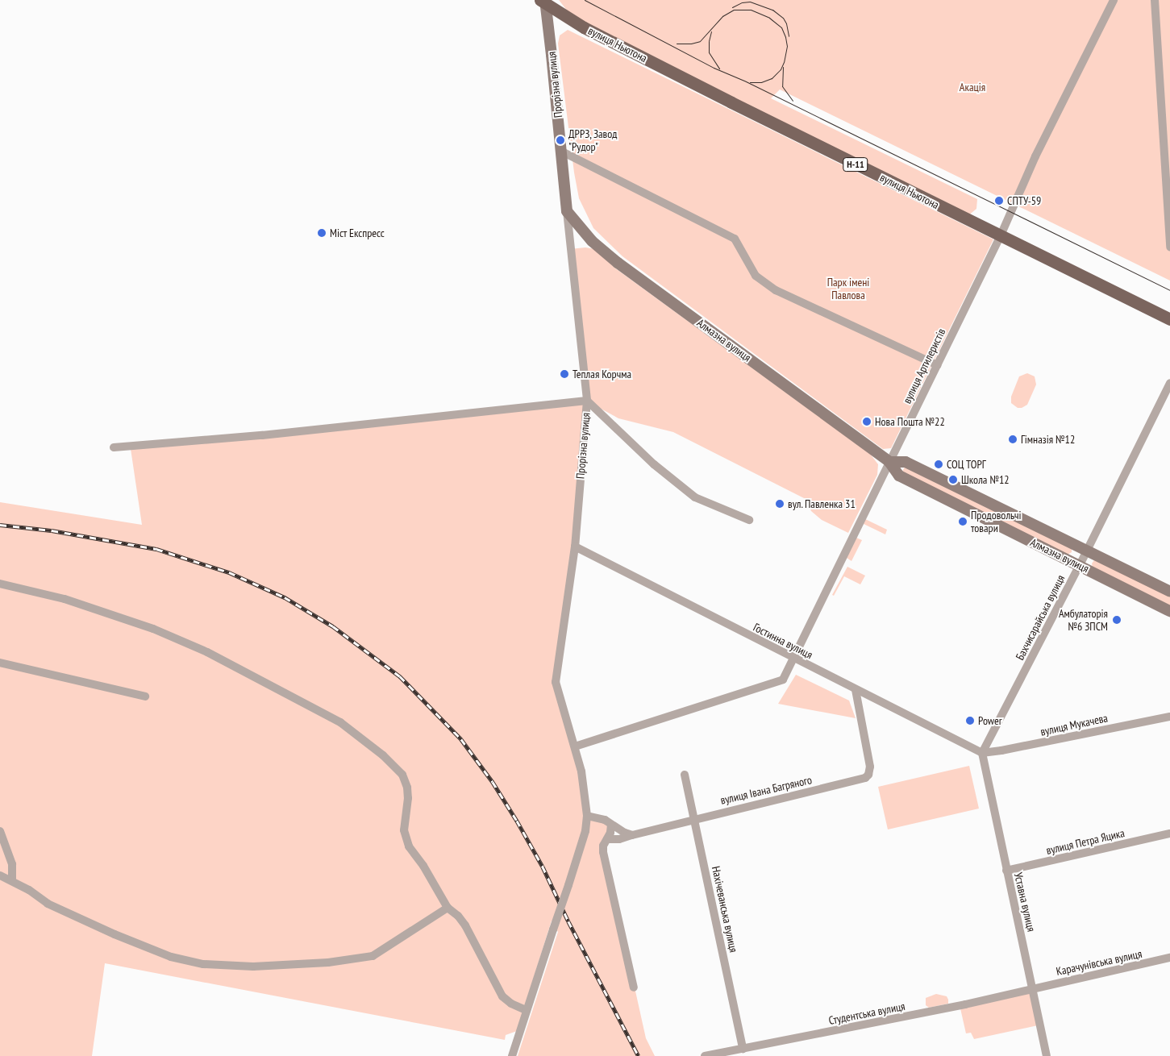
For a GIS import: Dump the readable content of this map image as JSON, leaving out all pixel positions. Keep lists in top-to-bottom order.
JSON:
{
  "streets": {
    "main road": ["вулиця Ньютона", "Н-11"],
    "street": [
      "Прорізна вулиця",
      "Алмазна вулиця",
      "вулиця Артилеристів",
      "Бахчисарайська вулиця",
      "Гостинна вулиця",
      "вулиця Мукачева",
      "вулиця Івана Багряного",
      "вулиця Петра Яцика",
      "Уставна вулиця",
      "Нахічеванська вулиця",
      "Карачунівська вулиця",
      "Студентська вулиця"
    ]
  },
  "crossings": [
    ["вулиця Ньютона", "Прорізна вулиця"],
    ["вулиця Ньютона", "вулиця Артилеристів"],
    ["Прорізна вулиця", "Алмазна вулиця"],
    ["Прорізна вулиця", "вулиця Артилеристів"],
    ["Прорізна вулиця", "Гостинна вулиця"],
    ["Алмазна вулиця", "вулиця Артилеристів"],
    ["Алмазна вулиця", "Бахчисарайська вулиця"],
    ["вулиця Артилеристів", "Гостинна вулиця"],
    ["Бахчисарайська вулиця", "Гостинна вулиця"],
    ["Бахчисарайська вулиця", "вулиця Мукачева"],
    ["Бахчисарайська вулиця", "Уставна вулиця"],
    ["Гостинна вулиця", "вулиця Мукачева"],
    ["Гостинна вулиця", "вулиця Івана Багряного"],
    ["Гостинна вулиця", "Уставна вулиця"],
    ["вулиця Мукачева", "Уставна вулиця"],
    ["вулиця Івана Багряного", "Нахічеванська вулиця"],
    ["вулиця Петра Яцика", "Уставна вулиця"],
    ["Уставна вулиця", "Карачунівська вулиця"],
    ["Уставна вулиця", "Студентська вулиця"],
    ["Нахічеванська вулиця", "Студентська вулиця"],
    ["Карачунівська вулиця", "Студентська вулиця"]
  ],
  "parks": ["Акація", "Парк імені Павлова"],
  "places": [
    "ДРРЗ, Завод \"Рудор\"",
    "СПТУ-59",
    "Міст Експресс",
    "Теплая Корчма",
    "Нова Пошта №22",
    "Гімназія №12",
    "СОЦ ТОРГ",
    "Школа №12",
    "вул. Павленка 31",
    "Продовольчі товари",
    "Амбулаторія №6 ЗПСМ",
    "Power"
  ]
}
